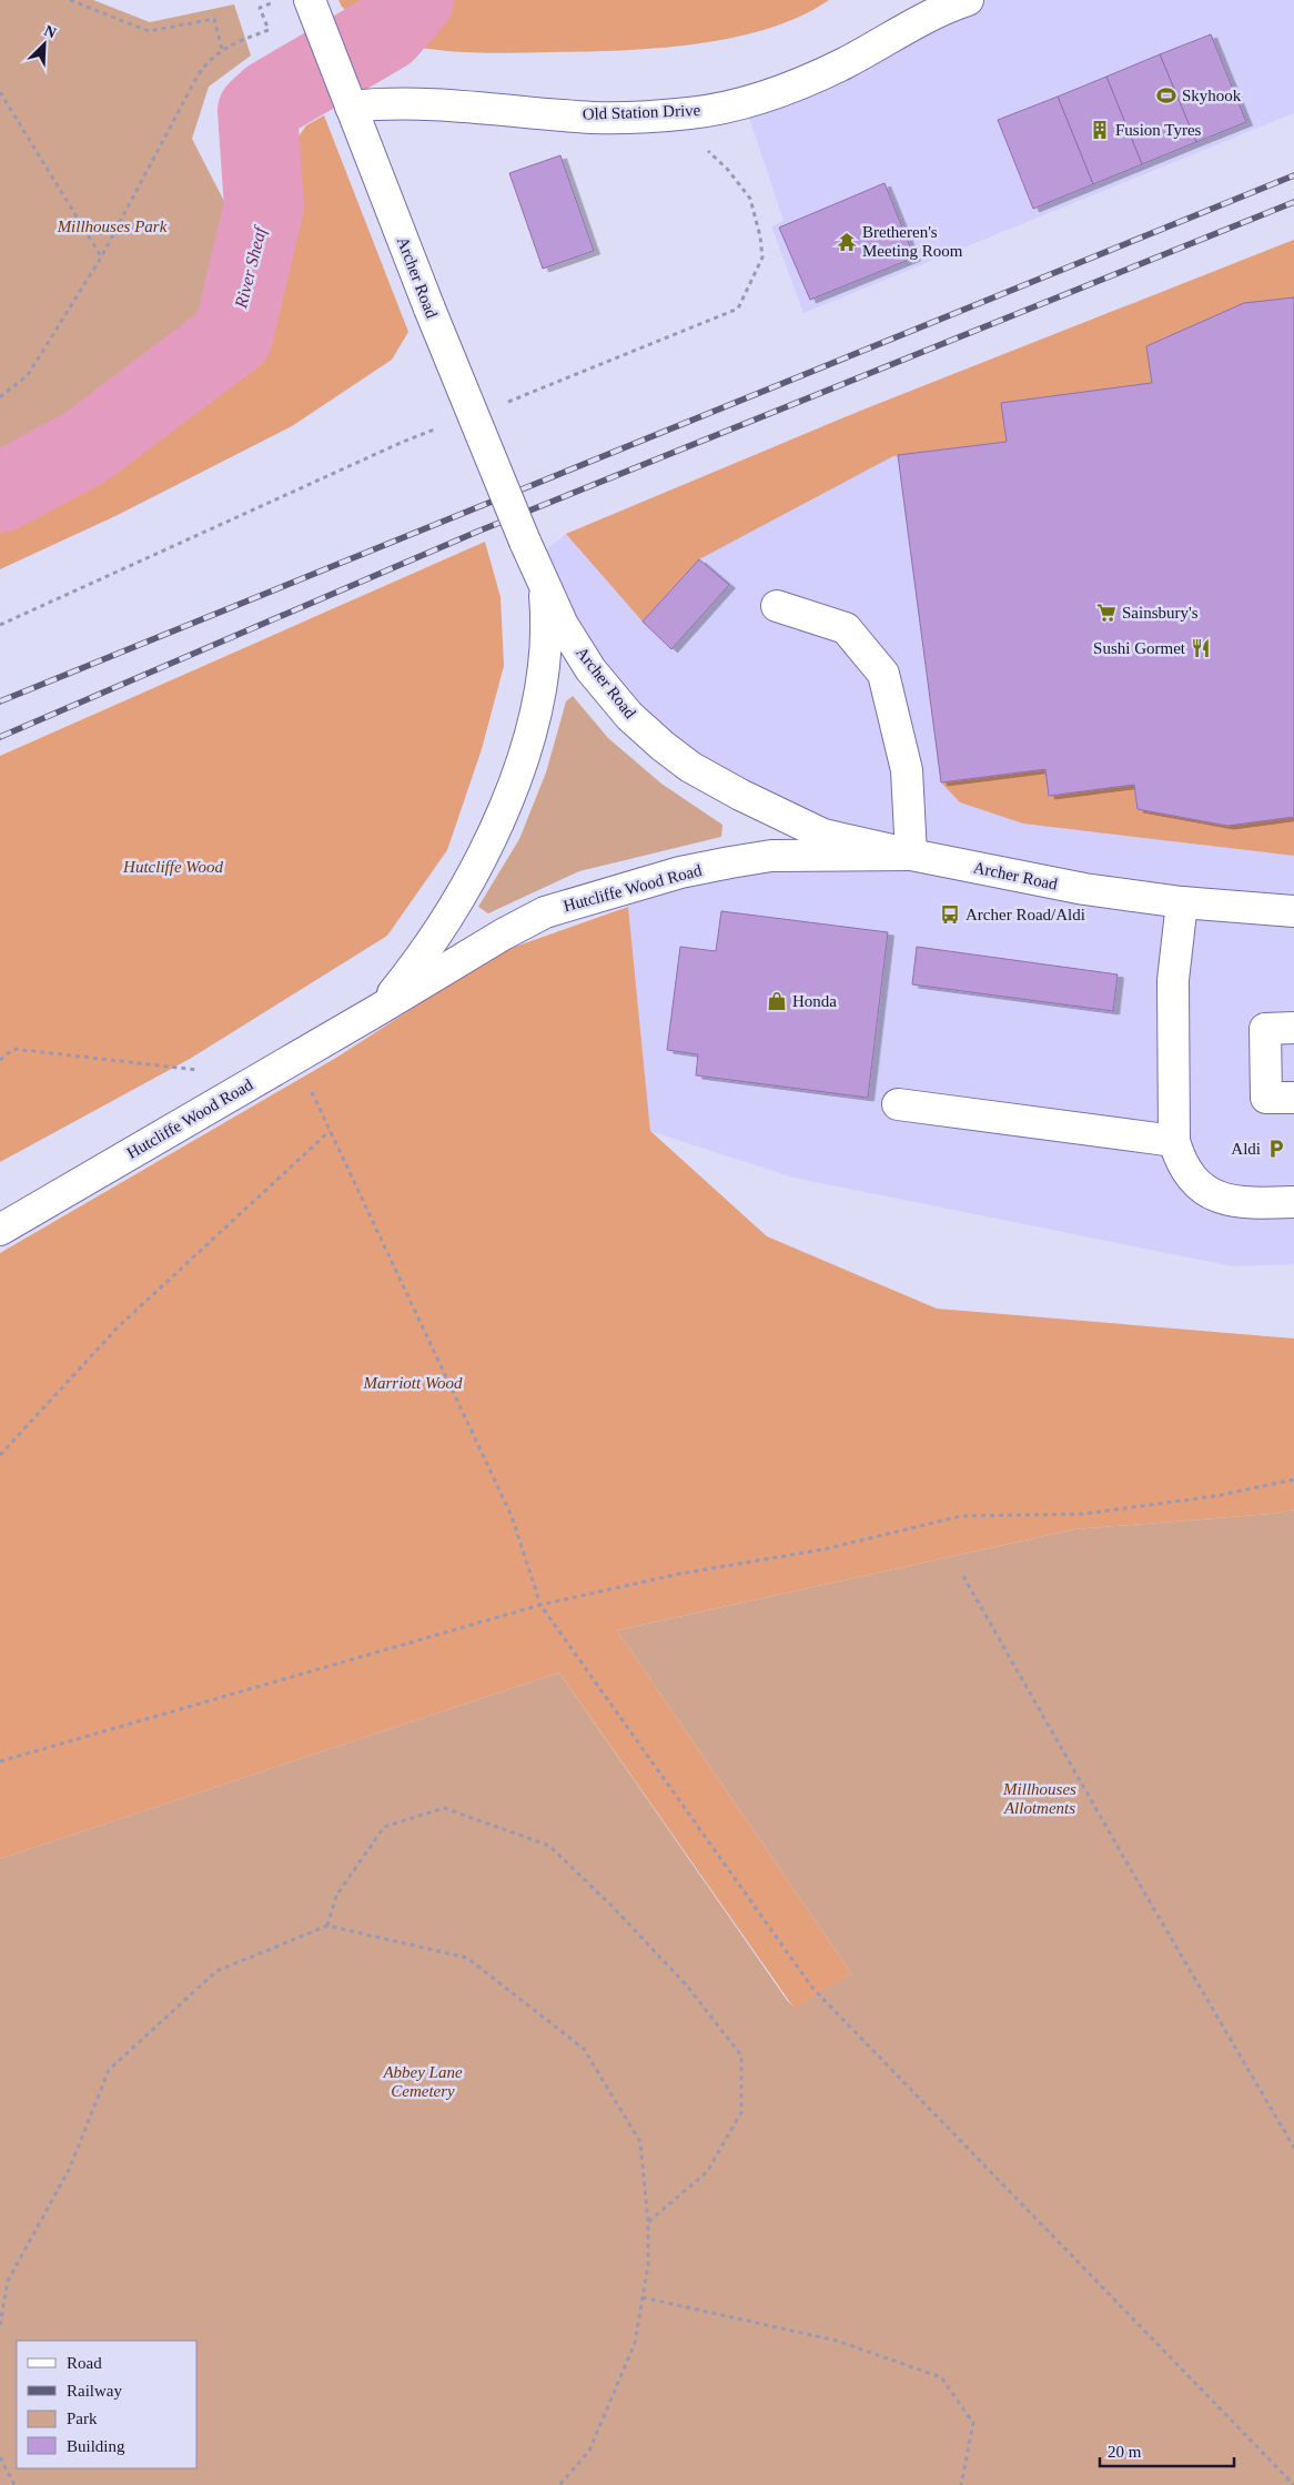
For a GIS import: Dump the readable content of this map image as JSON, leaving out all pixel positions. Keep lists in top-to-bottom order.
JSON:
{
  "streets": {
    "street": ["Old Station Drive", "Archer Road", "Hutcliffe Wood Road"]
  },
  "crossings": [
    ["Old Station Drive", "Archer Road"],
    ["Archer Road", "Hutcliffe Wood Road"]
  ],
  "water": ["River Sheaf"],
  "parks": [
    "Millhouses Park",
    "Hutcliffe Wood",
    "Marriott Wood",
    "Millhouses Allotments",
    "Abbey Lane Cemetery"
  ],
  "places": {
    "sports": ["Skyhook"],
    "building": ["Fusion Tyres"],
    "temple": ["Bretheren's Meeting Room"],
    "supermarket": ["Sainsbury's"],
    "restaurant": ["Sushi Gormet"],
    "bus stop": ["Archer Road/Aldi"],
    "shop": ["Honda"],
    "parking": ["Aldi"]
  },
  "legend": [
    "Road",
    "Railway",
    "Park",
    "Building"
  ],
  "scale_bar": "20 m",
  "north": "top right"
}
